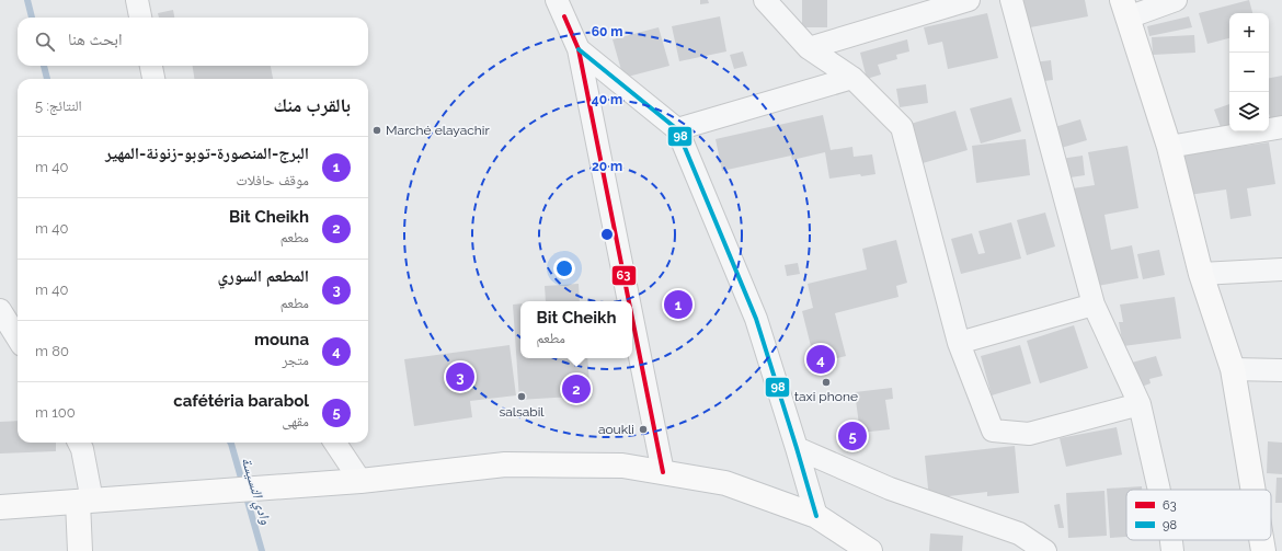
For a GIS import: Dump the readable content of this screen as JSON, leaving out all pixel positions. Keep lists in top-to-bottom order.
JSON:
{
  "water": ["وادي النسيسة"],
  "places": [
    "Marché elayachir",
    "taxi phone",
    "salsabil",
    "aoukli"
  ],
  "lines": ["transit line 63", "transit line 98"],
  "legend": ["63", "98"],
  "page": {
    "map_buttons": ["+", "−"],
    "search": "ابحث هنا",
    "heading": ["بالقرب منك", "النتائج: 5"],
    "list": [
      {
        "mark": "1",
        "name": "البرج-المنصورة-توبو-زنونة-المهير",
        "note": "موقف حافلات",
        "value": "40 m"
      },
      {
        "mark": "2",
        "name": "Bit Cheikh",
        "note": "مطعم",
        "value": "40 m"
      },
      {
        "mark": "3",
        "name": "المطعم السوري",
        "note": "مطعم",
        "value": "40 m"
      },
      {
        "mark": "4",
        "name": "mouna",
        "note": "متجر",
        "value": "80 m"
      },
      {
        "mark": "5",
        "name": "cafétéria barabol",
        "note": "مقهى",
        "value": "100 m"
      }
    ],
    "pins": [
      "1",
      "4",
      "3",
      "2",
      "5"
    ],
    "popup": ["Bit Cheikh", "مطعم"]
  },
  "rings": ["60 m", "40 m", "20 m"]
}
